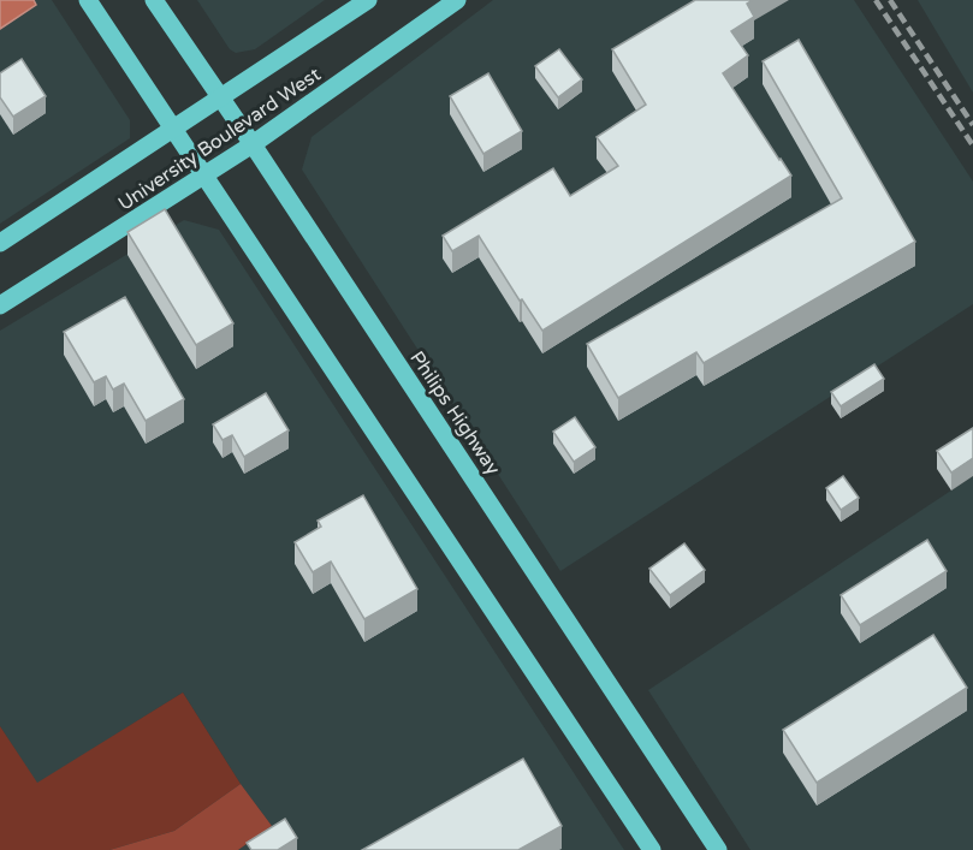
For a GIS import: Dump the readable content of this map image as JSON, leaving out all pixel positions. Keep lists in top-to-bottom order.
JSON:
{
  "streets": {
    "main road": ["University Boulevard West", "Philips Highway"]
  },
  "crossings": [
    ["University Boulevard West", "Philips Highway"]
  ]
}
